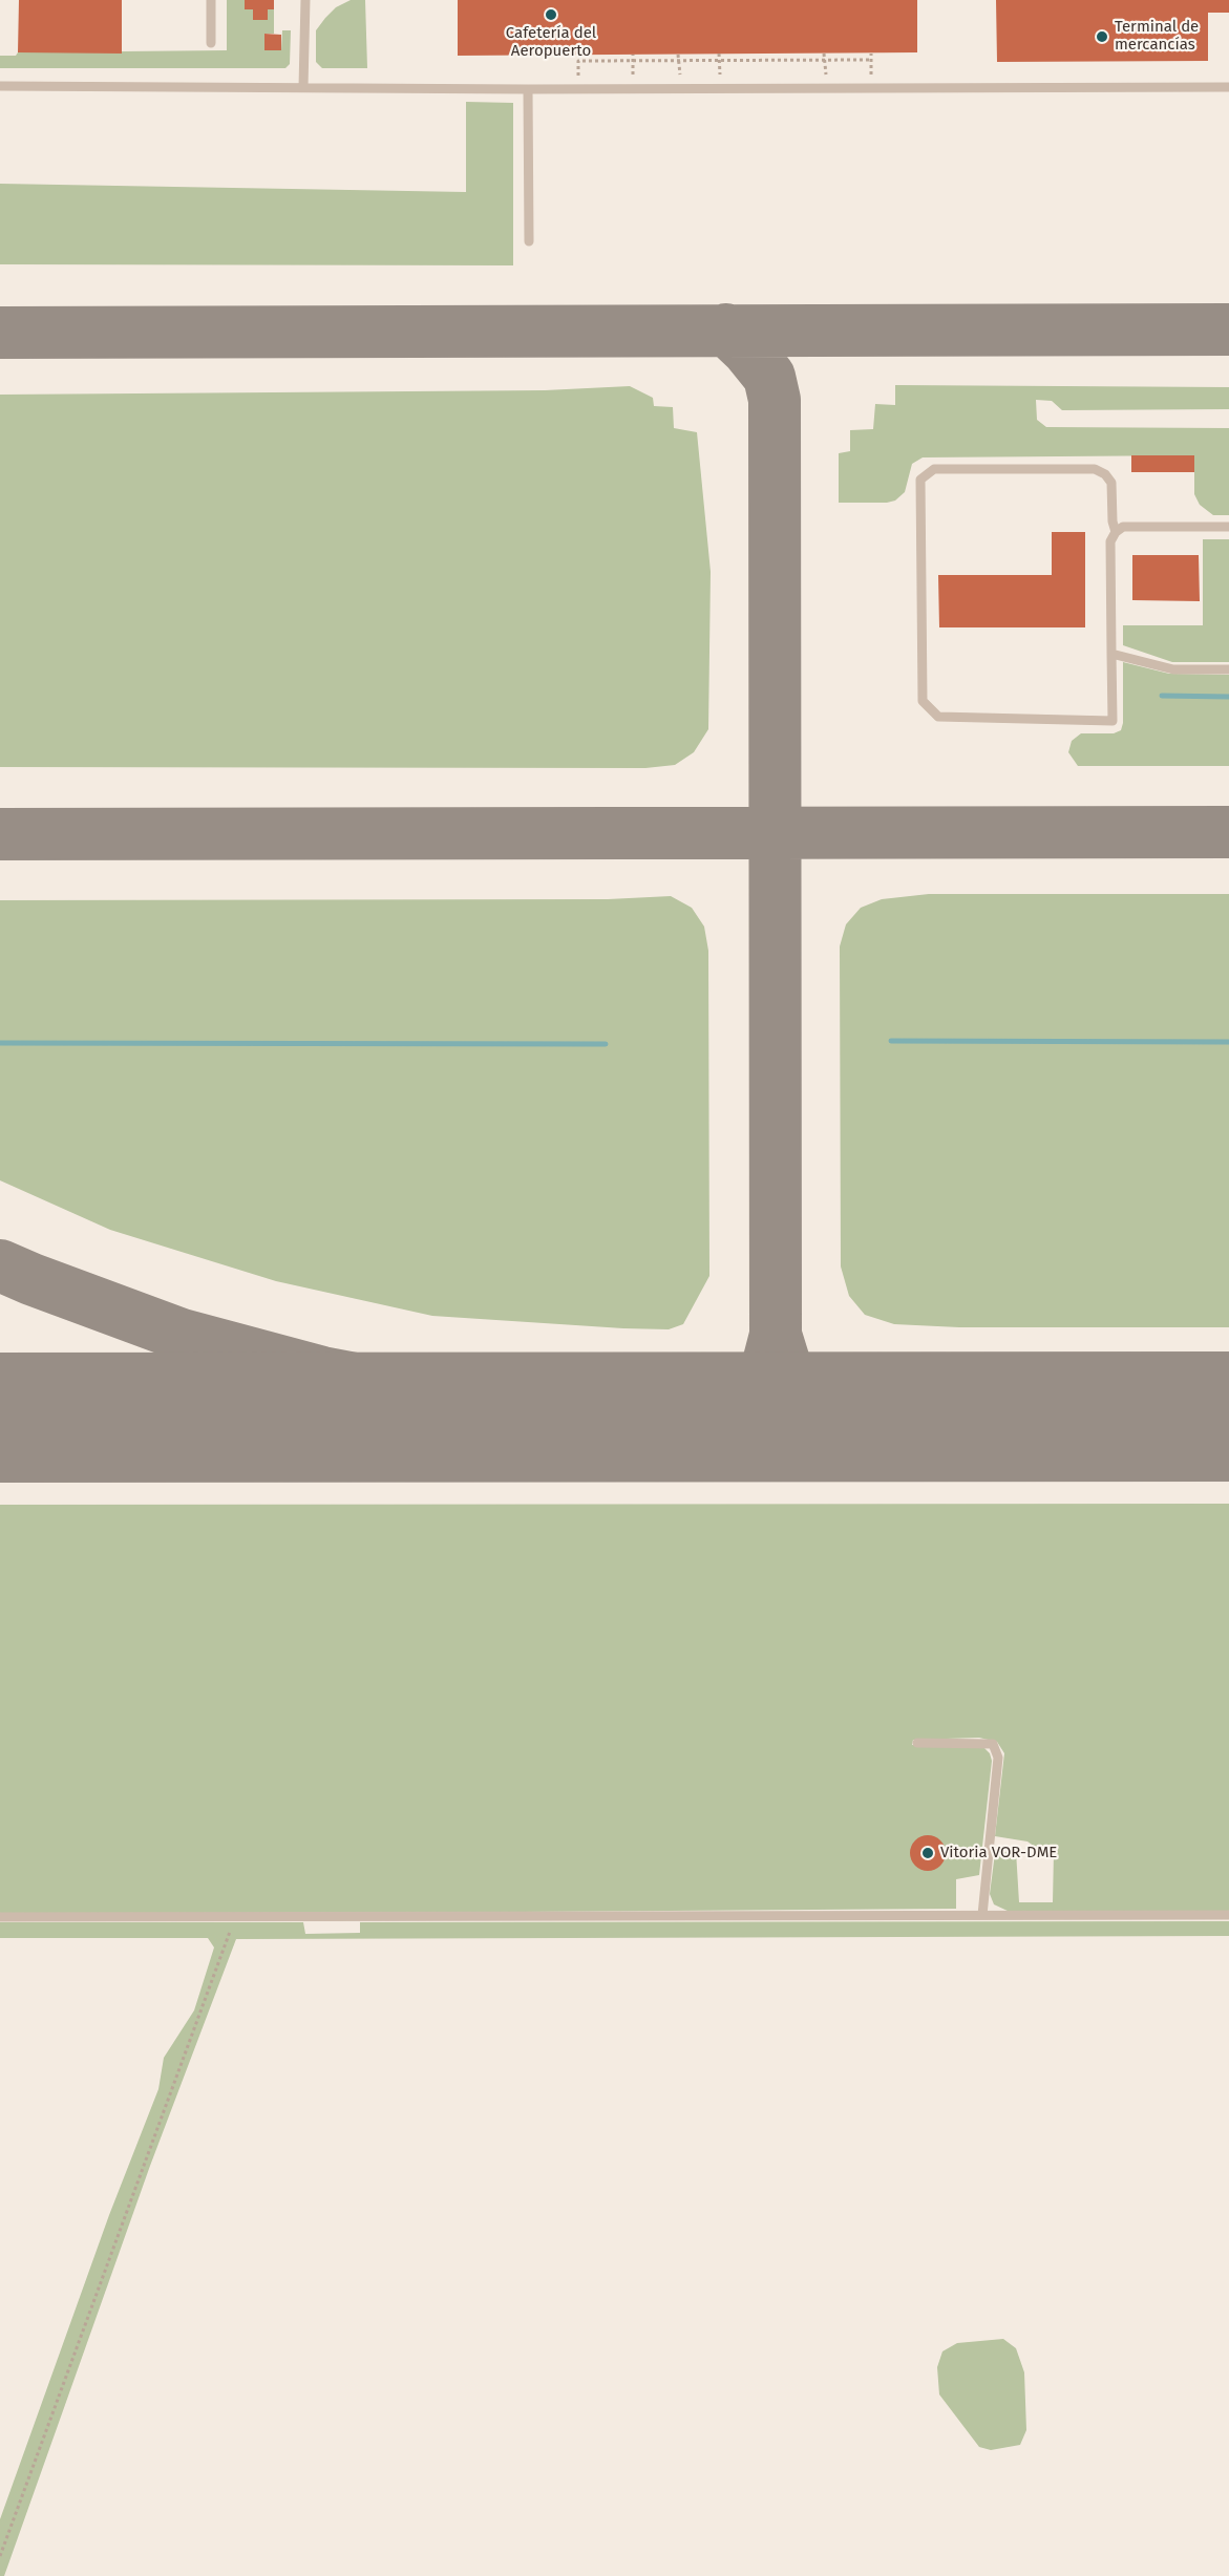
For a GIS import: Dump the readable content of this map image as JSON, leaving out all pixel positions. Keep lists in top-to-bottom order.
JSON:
{
  "places": ["Cafetería del Aeropuerto", "Terminal de mercancías", "Vitoria VOR-DME"]
}
